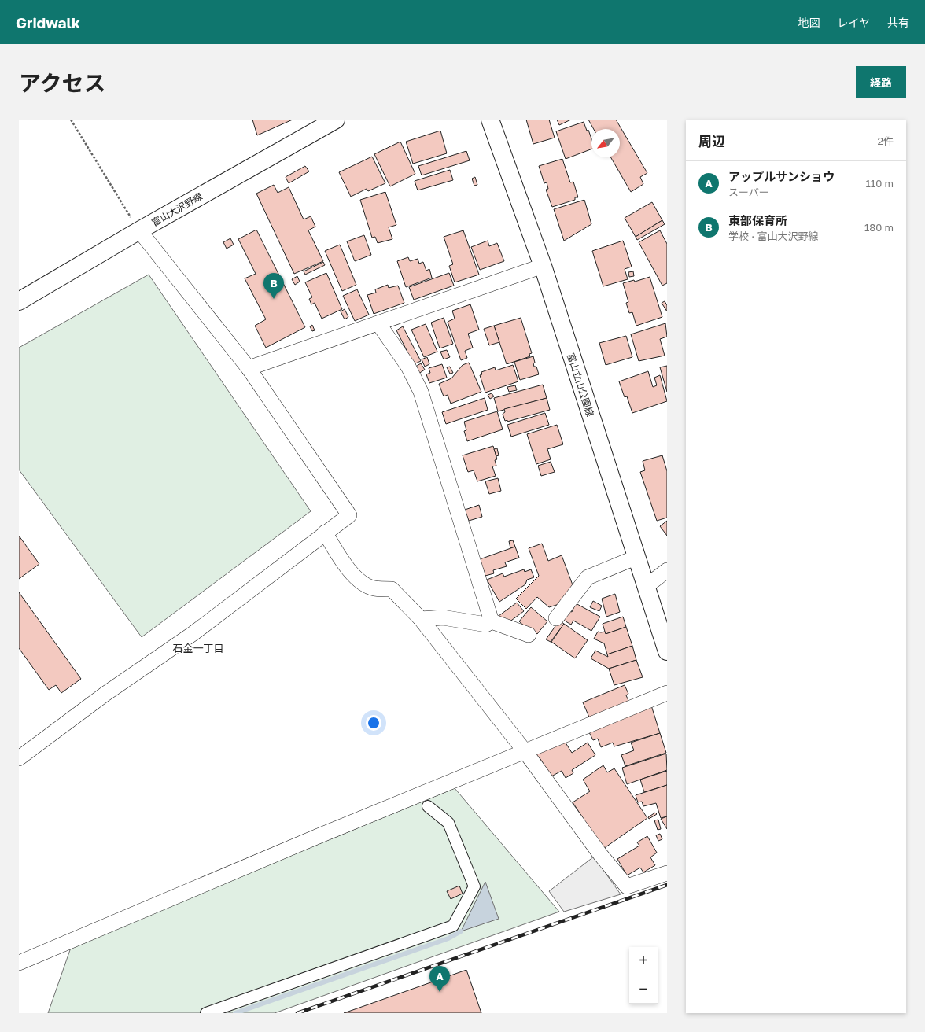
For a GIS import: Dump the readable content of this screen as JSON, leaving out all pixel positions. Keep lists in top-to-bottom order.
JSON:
{
  "streets": {
    "main road": ["富山大沢野線", "富山立山公園線"]
  },
  "districts": ["石金一丁目"],
  "north": "bottom left",
  "page": {
    "header": "Gridwalk",
    "nav": ["地図", "レイヤ", "共有"],
    "title": "アクセス",
    "buttons": "経路",
    "heading": ["周辺", "2件"],
    "list": [
      {
        "mark": "A",
        "name": "アップルサンショウ",
        "note": "スーパー",
        "value": "110 m"
      },
      {
        "mark": "B",
        "name": "東部保育所",
        "note": "学校 · 富山大沢野線",
        "value": "180 m"
      }
    ],
    "pins": ["B", "A"],
    "map_buttons": ["+", "−"]
  }
}
